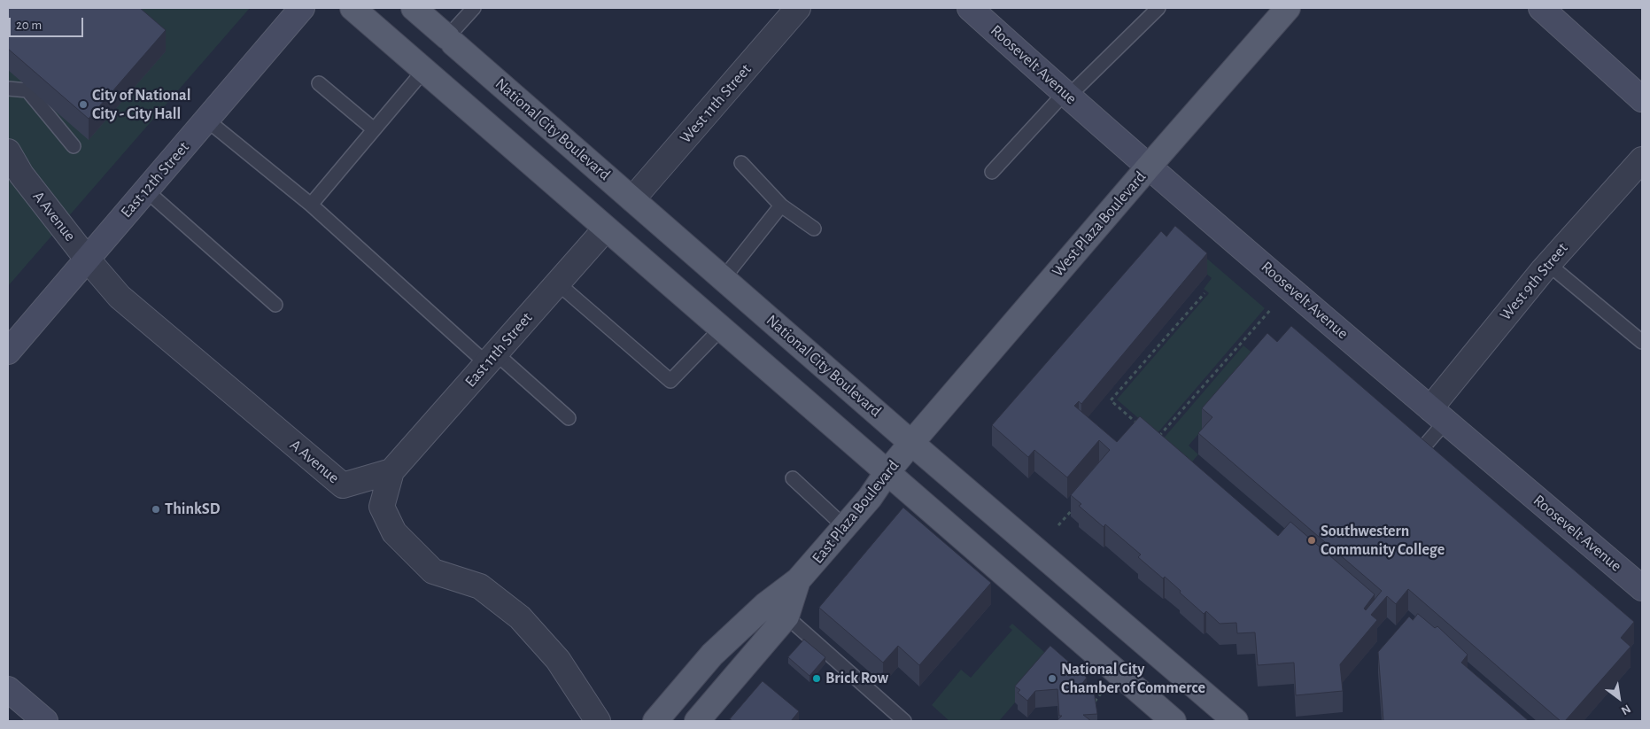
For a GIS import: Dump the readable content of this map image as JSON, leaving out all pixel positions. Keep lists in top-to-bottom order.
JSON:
{
  "streets": {
    "main road": ["National City Boulevard", "West Plaza Boulevard", "East Plaza Boulevard"],
    "street": [
      "Roosevelt Avenue",
      "West 11th Street",
      "East 12th Street",
      "A Avenue",
      "West 9th Street",
      "East 11th Street"
    ]
  },
  "crossings": [
    ["Roosevelt Avenue", "West Plaza Boulevard"],
    ["Roosevelt Avenue", "West 9th Street"],
    ["West 11th Street", "National City Boulevard"],
    ["National City Boulevard", "West Plaza Boulevard"],
    ["National City Boulevard", "East Plaza Boulevard"],
    ["East 12th Street", "A Avenue"],
    ["A Avenue", "East 11th Street"],
    ["West Plaza Boulevard", "East Plaza Boulevard"]
  ],
  "places": [
    "City of National City - City Hall",
    "ThinkSD",
    "Southwestern Community College",
    "Brick Row",
    "National City Chamber of Commerce"
  ],
  "scale_bar": "20 m",
  "north": "bottom right"
}
